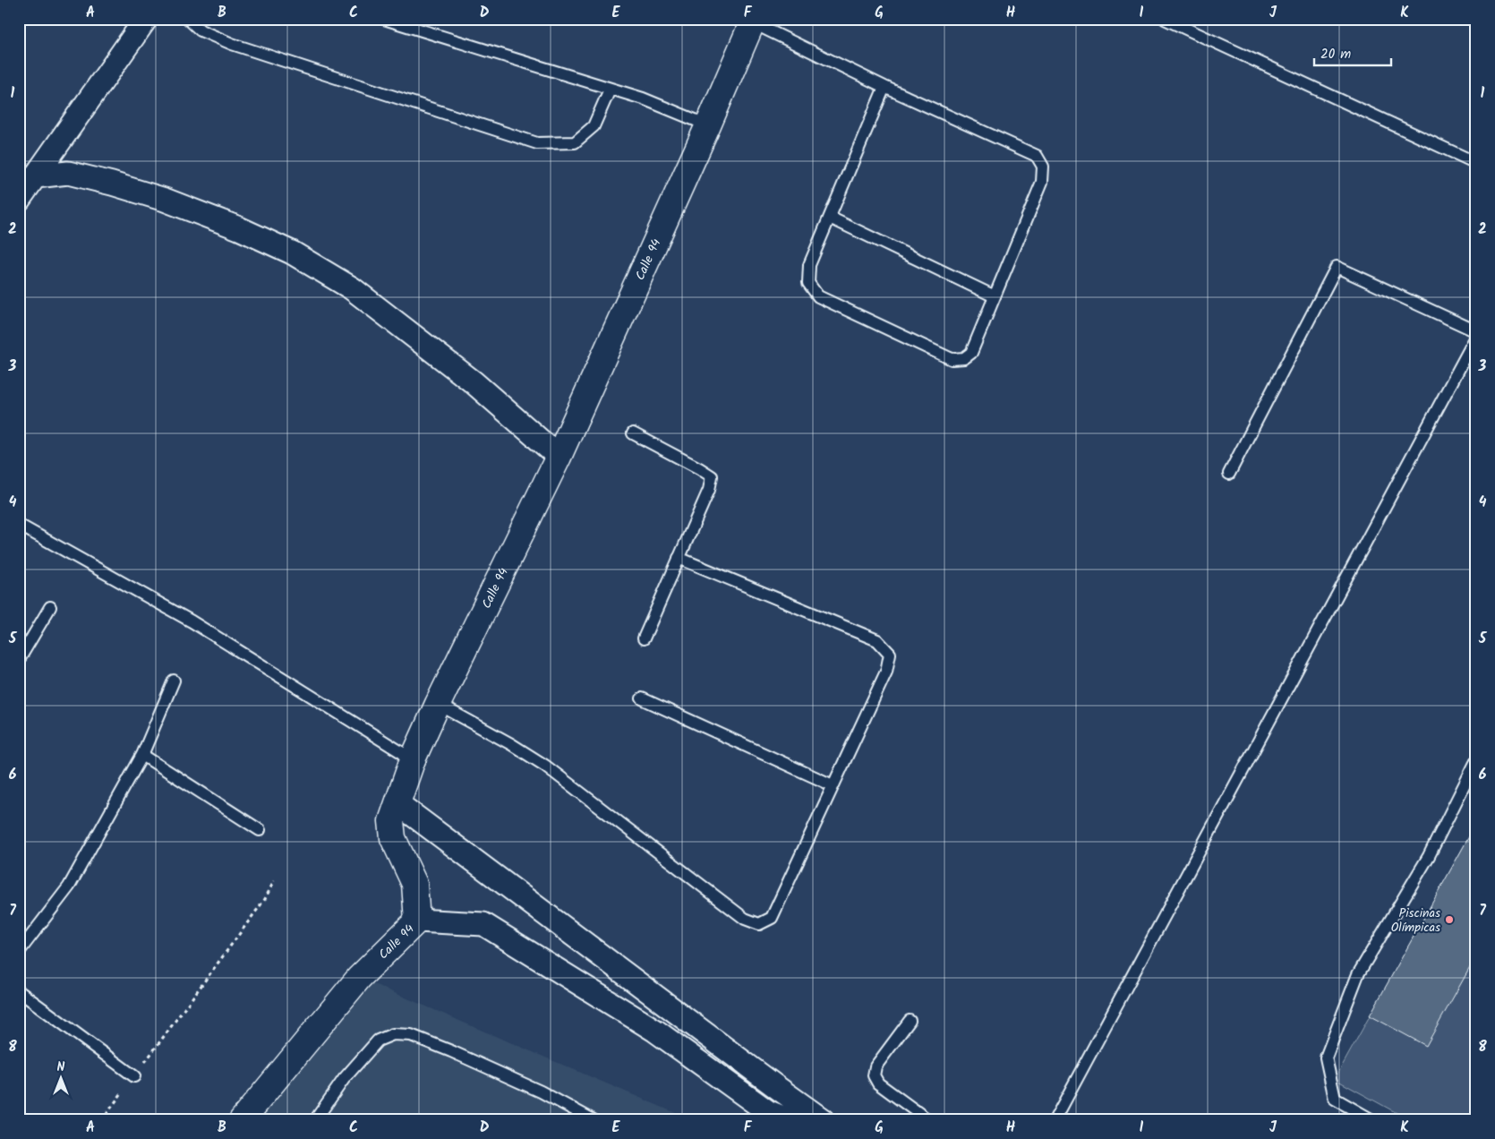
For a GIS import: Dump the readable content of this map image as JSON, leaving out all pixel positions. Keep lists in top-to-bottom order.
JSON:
{
  "streets": {
    "street": ["Calle 94"]
  },
  "places": ["Piscinas Olímpicas"],
  "scale_bar": "20 m",
  "north": "top",
  "grid": {
    "columns": [
      "A",
      "B",
      "C",
      "D",
      "E",
      "F",
      "G",
      "H",
      "I",
      "J",
      "K"
    ],
    "rows": [
      "1",
      "2",
      "3",
      "4",
      "5",
      "6",
      "7",
      "8"
    ]
  }
}
